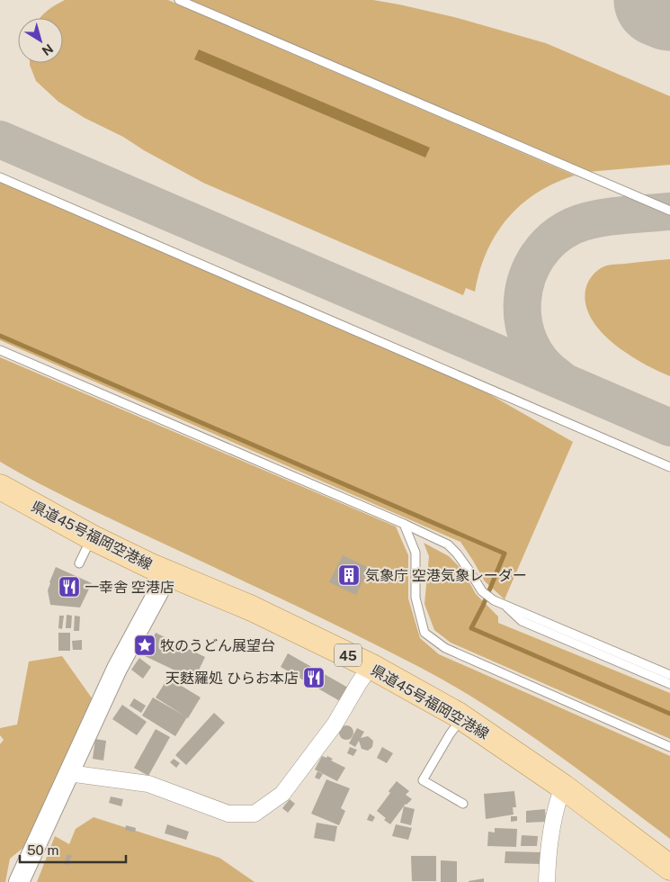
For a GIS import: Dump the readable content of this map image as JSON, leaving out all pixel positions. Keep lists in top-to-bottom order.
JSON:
{
  "streets": {
    "main road": ["県道45号福岡空港線", "45"]
  },
  "places": {
    "building": ["気象庁 空港気象レーダー"],
    "restaurant": ["一幸舎 空港店", "天麩羅処 ひらお本店"],
    "place": ["牧のうどん展望台"]
  },
  "scale_bar": "50 m",
  "north": "bottom right"
}
